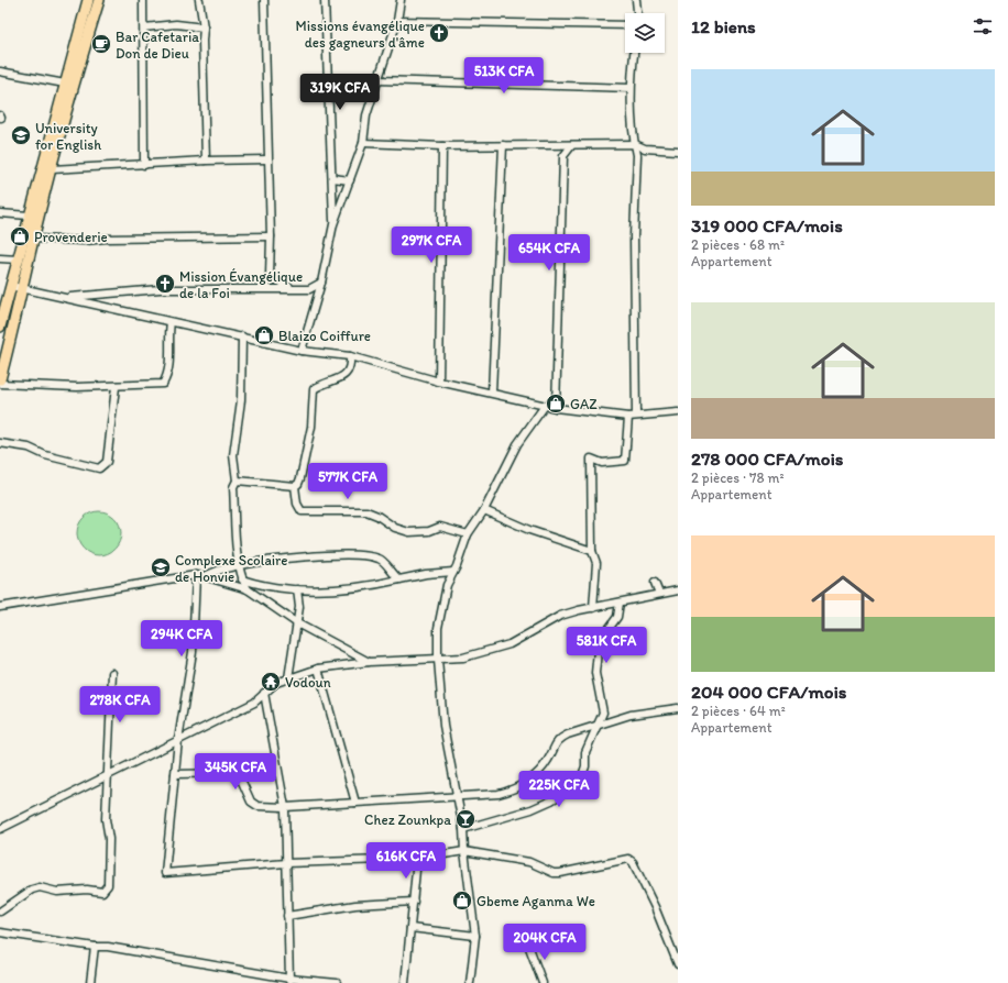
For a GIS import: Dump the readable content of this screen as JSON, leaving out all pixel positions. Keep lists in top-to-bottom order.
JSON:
{
  "places": {
    "church": ["Missions évangélique des gagneurs d'âme", "Mission Évangélique de la Foi"],
    "cafe": ["Bar Cafetaria Don de Dieu"],
    "school or university": ["University for English", "Complexe Scolaire de Honvie"],
    "shop": [
      "Provenderie",
      "Blaizo Coiffure",
      "GAZ",
      "Gbeme Aganma We"
    ],
    "temple": ["Vodoun"],
    "bar": ["Chez Zounkpa"]
  },
  "page": {
    "heading": "12 biens",
    "list": [
      {
        "name": "319 000 CFA/mois",
        "note": "2 pièces · 68 m² · Appartement"
      },
      {
        "name": "278 000 CFA/mois",
        "note": "2 pièces · 78 m² · Appartement"
      },
      {
        "name": "204 000 CFA/mois",
        "note": "2 pièces · 64 m² · Appartement"
      }
    ],
    "price": [
      "513K CFA",
      "319K CFA",
      "297K CFA",
      "654K CFA",
      "577K CFA",
      "294K CFA",
      "581K CFA",
      "278K CFA",
      "345K CFA",
      "225K CFA",
      "616K CFA",
      "204K CFA"
    ]
  }
}
